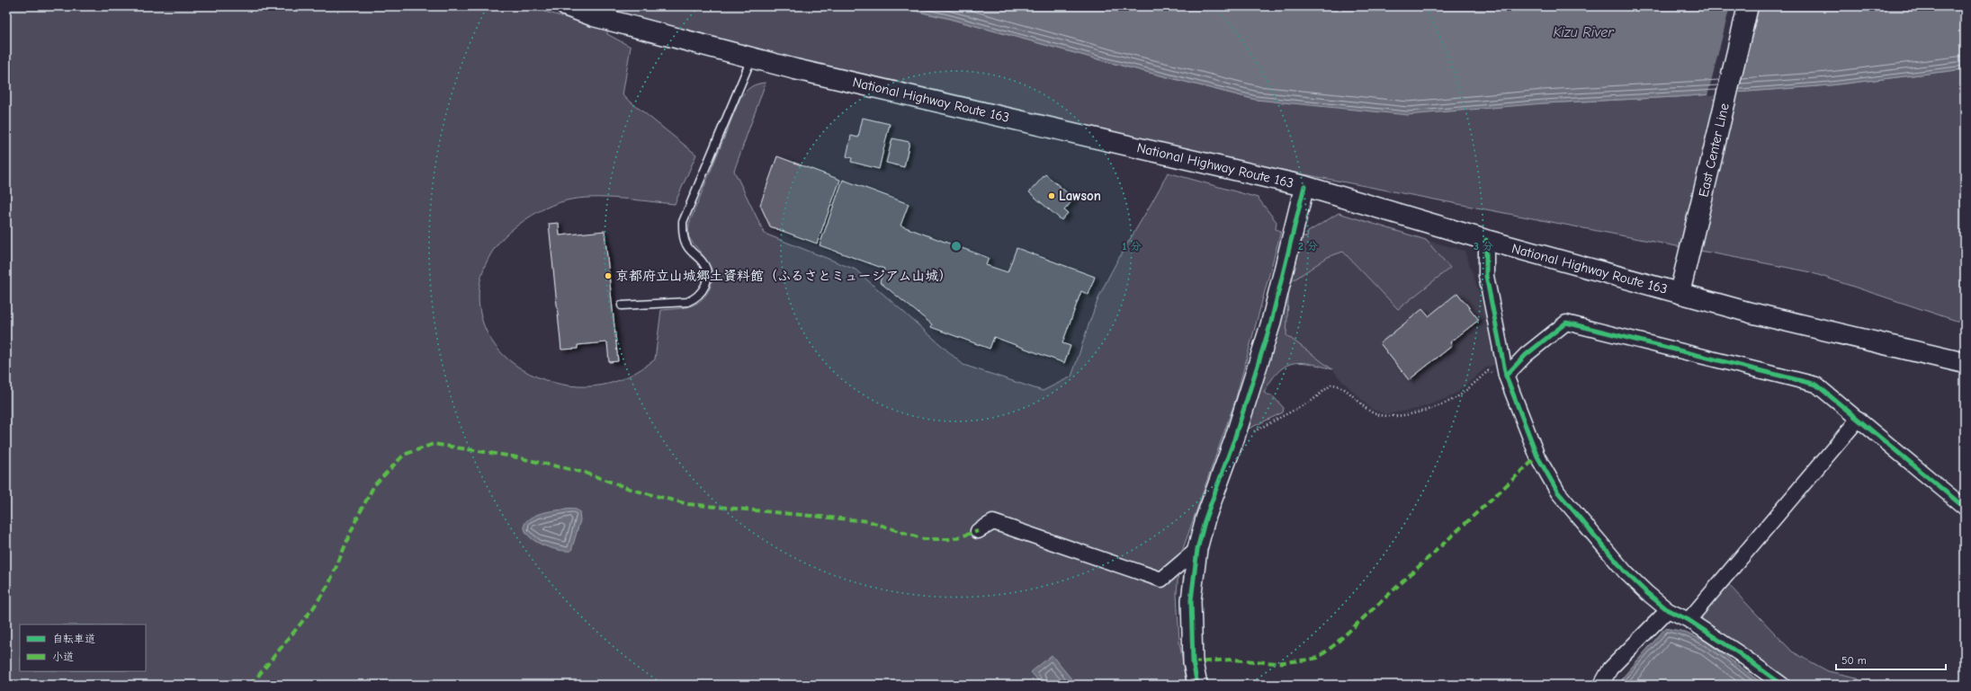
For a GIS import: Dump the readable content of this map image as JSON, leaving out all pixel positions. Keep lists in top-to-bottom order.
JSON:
{
  "streets": {
    "highway": ["National Highway Route 163", "East Center Line"]
  },
  "crossings": [
    ["National Highway Route 163", "East Center Line"]
  ],
  "water": ["Kizu River"],
  "places": ["Lawson", "京都府立山城郷土資料館（ふるさとミュージアム山城）"],
  "legend": ["自転車道", "小道"],
  "scale_bar": "50 m",
  "rings": ["1 分", "2 分", "3 分"]
}
